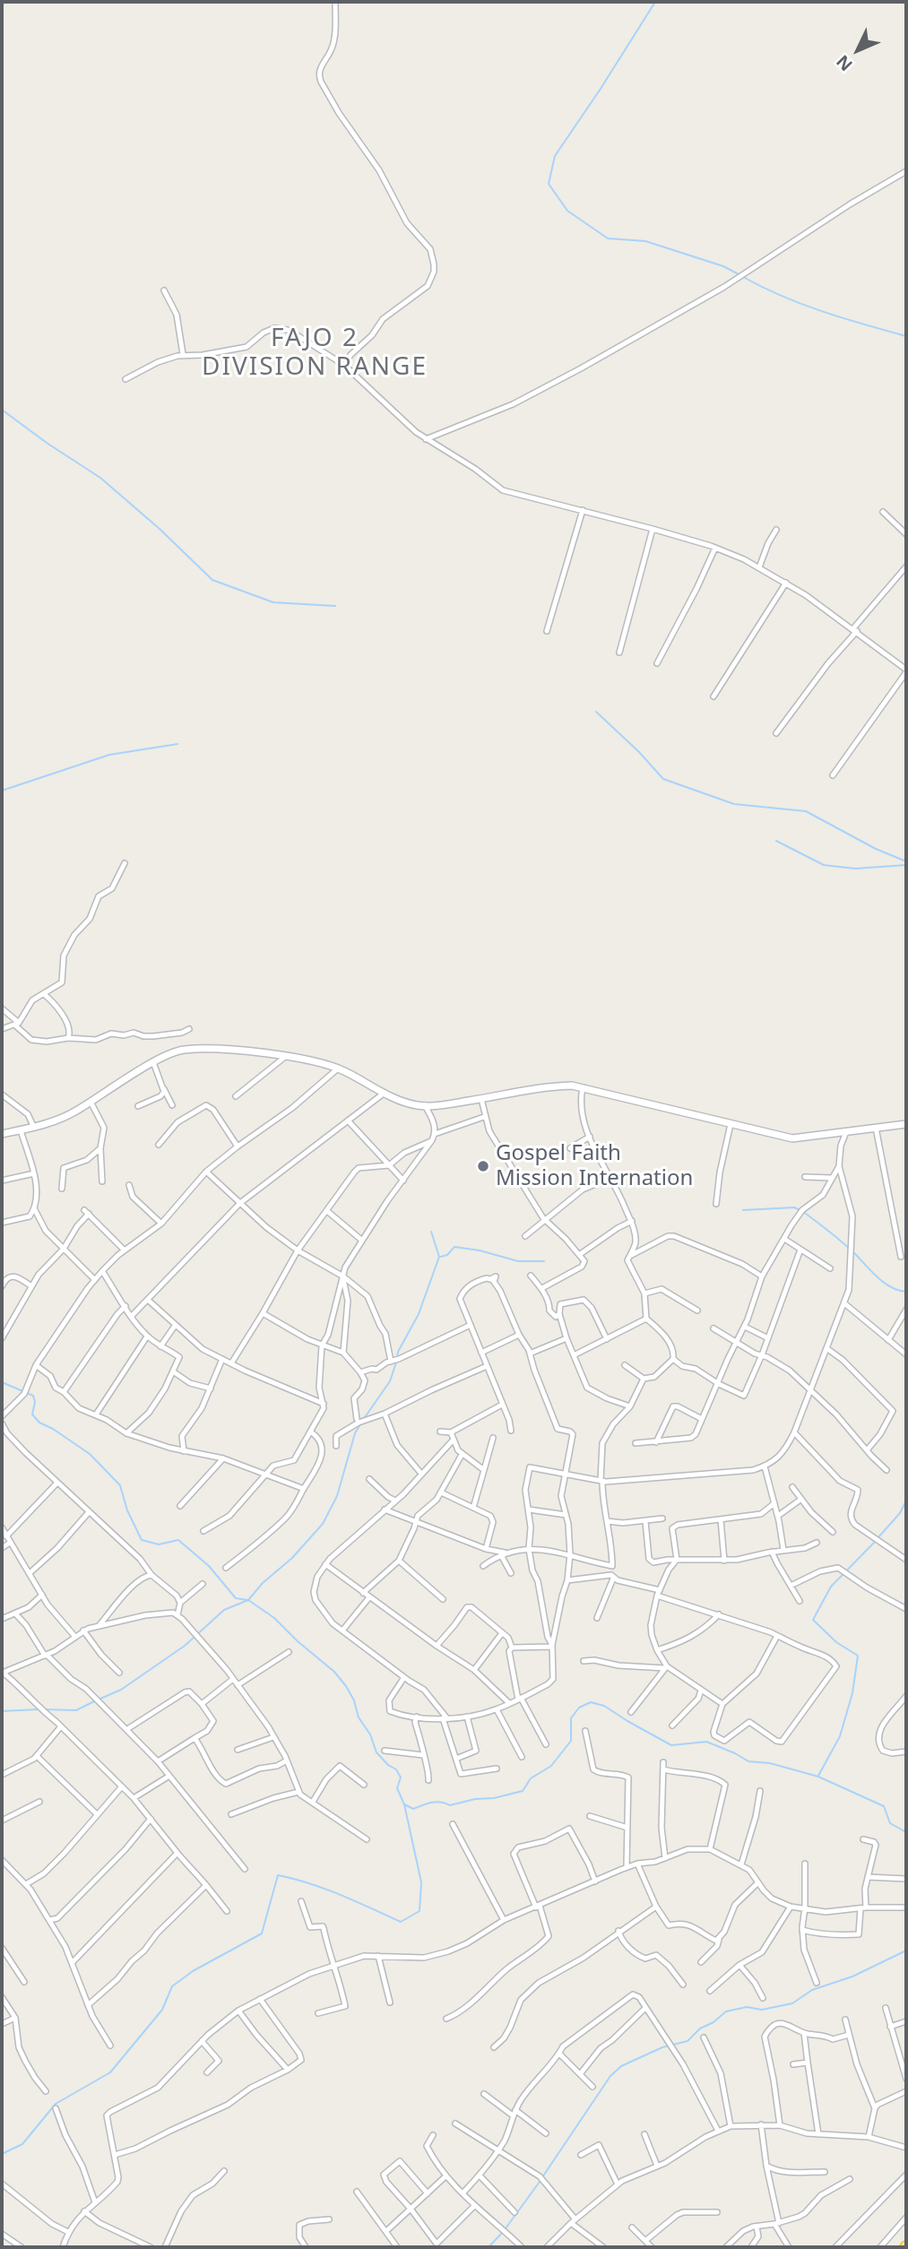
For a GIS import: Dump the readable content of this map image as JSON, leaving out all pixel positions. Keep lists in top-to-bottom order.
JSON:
{
  "districts": ["FAJO 2 DIVISION RANGE"],
  "places": ["Gospel Faith Mission Internation"],
  "north": "bottom left"
}
